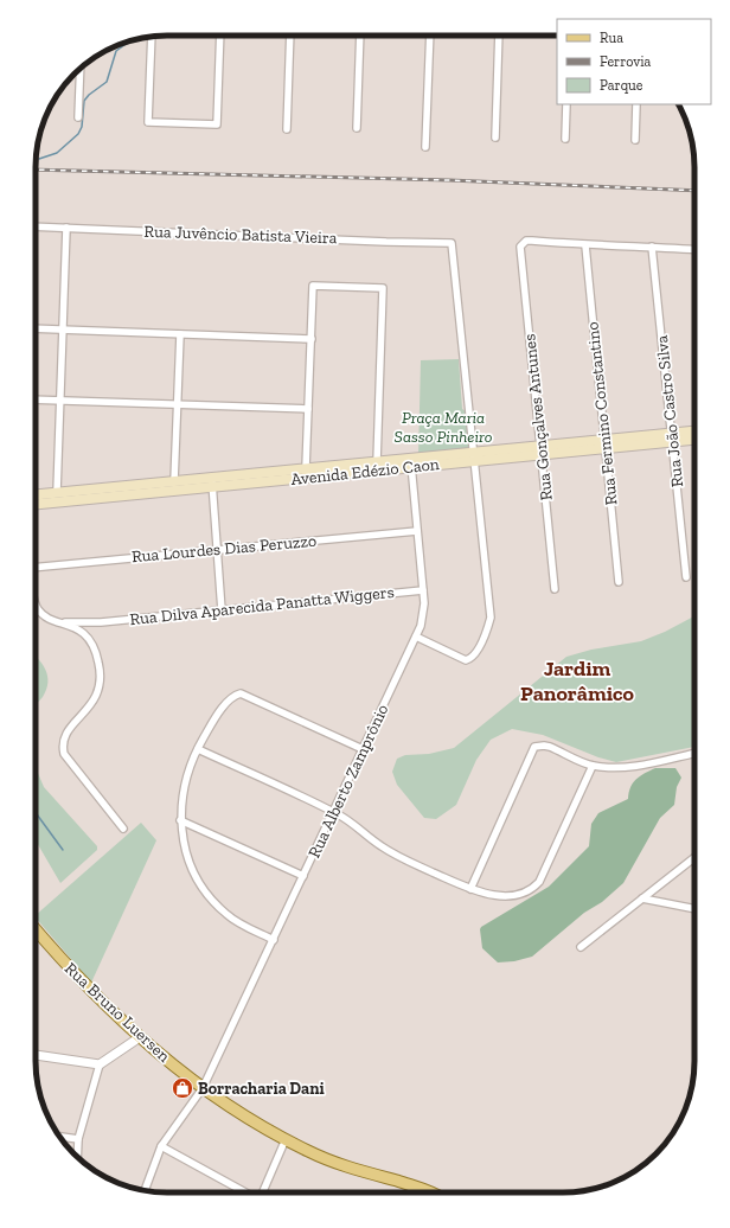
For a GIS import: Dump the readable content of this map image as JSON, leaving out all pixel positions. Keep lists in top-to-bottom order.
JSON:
{
  "streets": {
    "main road": ["Avenida Edézio Caon", "Rua Bruno Luersen"],
    "street": [
      "Rua Juvêncio Batista Vieira",
      "Rua João Castro Silva",
      "Rua Fermino Constantino",
      "Rua Gonçalves Antunes",
      "Rua Lourdes Dias Peruzzo",
      "Rua Dilva Aparecida Panatta Wiggers",
      "Rua Alberto Zamprônio"
    ]
  },
  "crossings": [
    ["Rua Juvêncio Batista Vieira", "Avenida Edézio Caon"],
    ["Rua João Castro Silva", "Avenida Edézio Caon"],
    ["Rua Fermino Constantino", "Rua Gonçalves Antunes"],
    ["Rua Fermino Constantino", "Avenida Edézio Caon"],
    ["Rua Gonçalves Antunes", "Avenida Edézio Caon"],
    ["Avenida Edézio Caon", "Rua Alberto Zamprônio"],
    ["Rua Lourdes Dias Peruzzo", "Rua Alberto Zamprônio"],
    ["Rua Dilva Aparecida Panatta Wiggers", "Rua Alberto Zamprônio"],
    ["Rua Alberto Zamprônio", "Rua Bruno Luersen"]
  ],
  "districts": ["Jardim Panorâmico"],
  "parks": ["Praça Maria Sasso Pinheiro"],
  "places": {
    "shop": ["Borracharia Dani"]
  },
  "legend": ["Rua", "Ferrovia", "Parque"]
}
